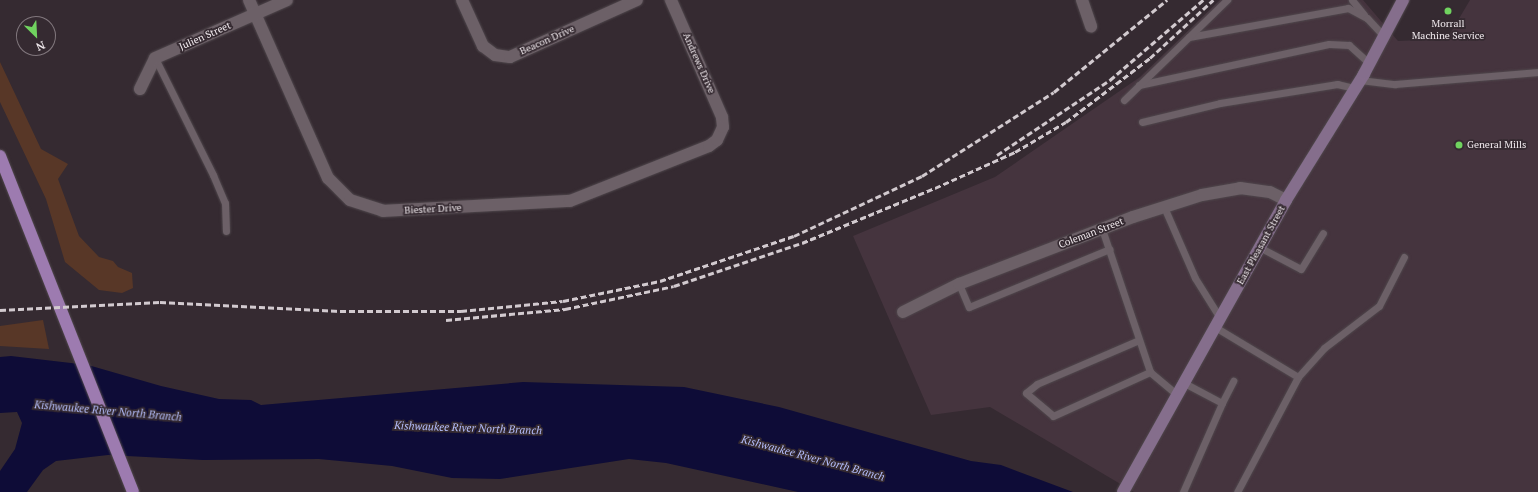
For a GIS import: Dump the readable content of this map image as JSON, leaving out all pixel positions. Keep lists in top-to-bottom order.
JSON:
{
  "streets": {
    "main road": ["East Pleasant Street"],
    "street": [
      "Julien Street",
      "Beacon Drive",
      "Andrews Drive",
      "Biester Drive",
      "Coleman Street"
    ]
  },
  "crossings": [
    ["Julien Street", "Biester Drive"],
    ["Andrews Drive", "Biester Drive"],
    ["Coleman Street", "East Pleasant Street"]
  ],
  "water": ["Kishwaukee River North Branch"],
  "places": ["Morrall Machine Service", "General Mills"],
  "north": "bottom right"
}
